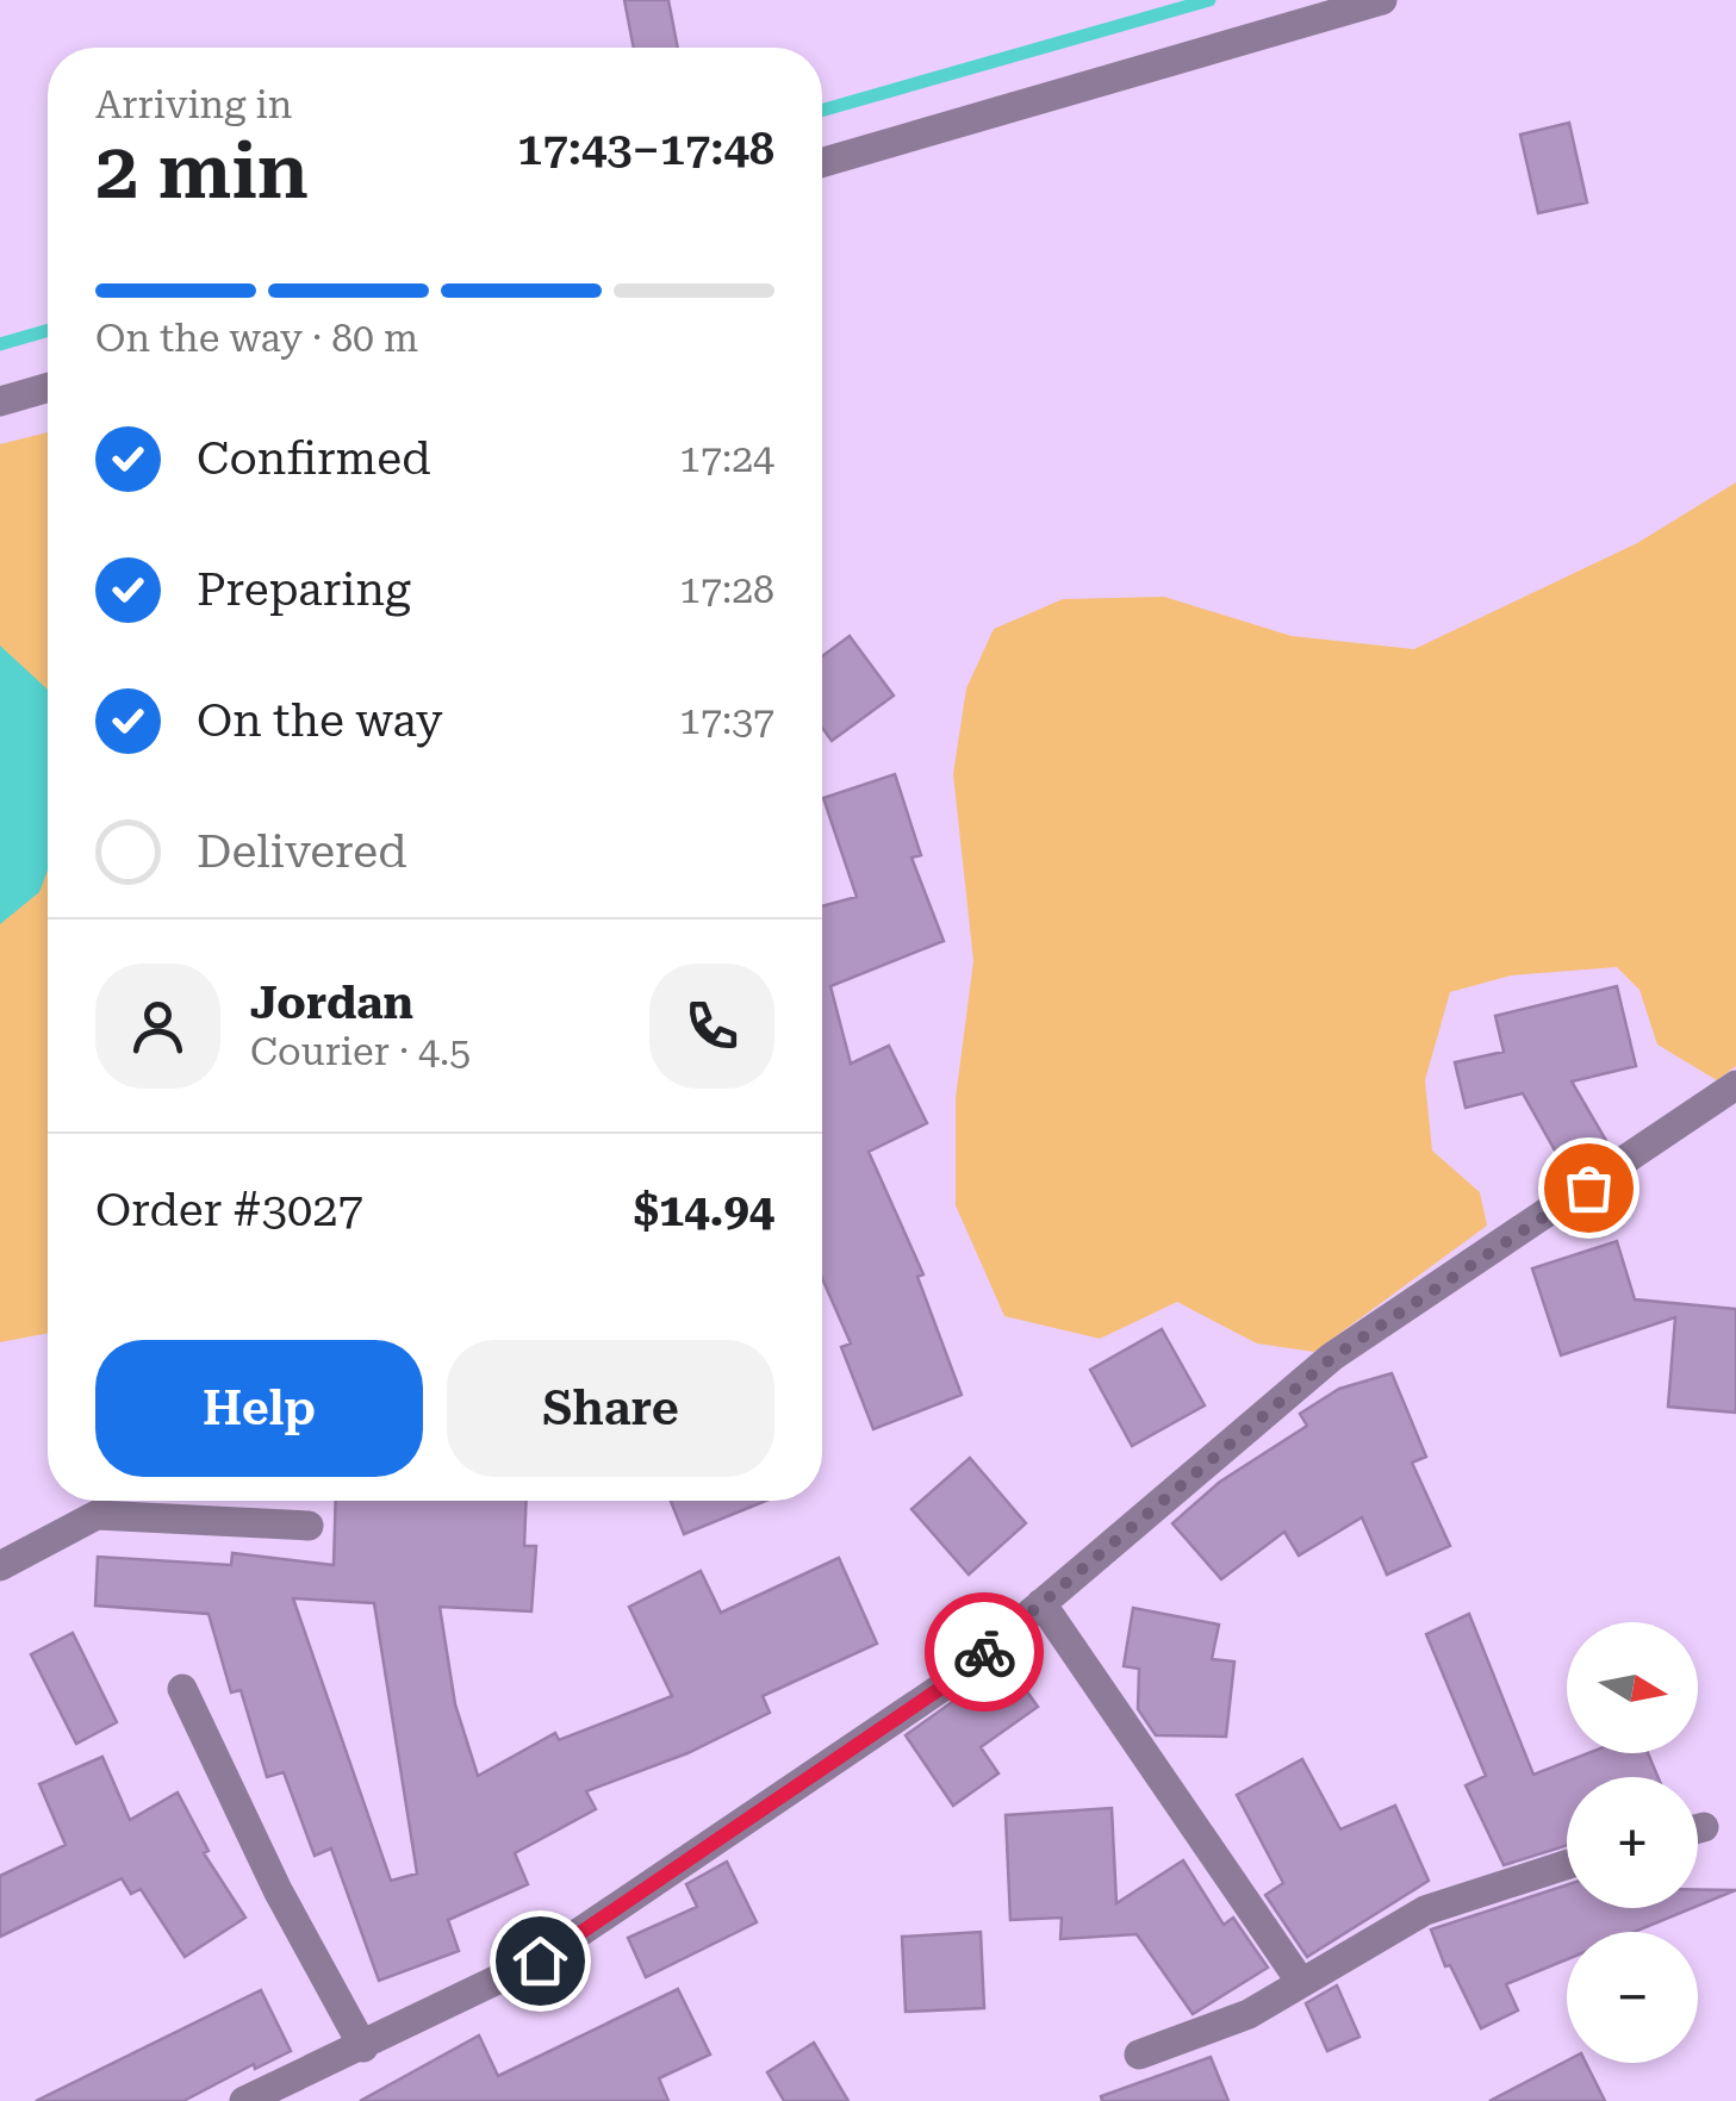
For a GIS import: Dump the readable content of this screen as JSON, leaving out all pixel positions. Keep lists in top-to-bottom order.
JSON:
{
  "north": "right",
  "page": {
    "heading": ["2 min", "Arriving in", "17:43–17:48"],
    "panel": [
      "Jordan",
      "Courier · 4.5",
      "Order #3027",
      "$14.94"
    ],
    "bar": "On the way · 80 m",
    "list": [
      ["Confirmed", "17:24"],
      ["Preparing", "17:28"],
      ["On the way", "17:37"],
      "Delivered"
    ],
    "buttons": ["Help", "Share"],
    "map_buttons": ["+", "−"]
  }
}
